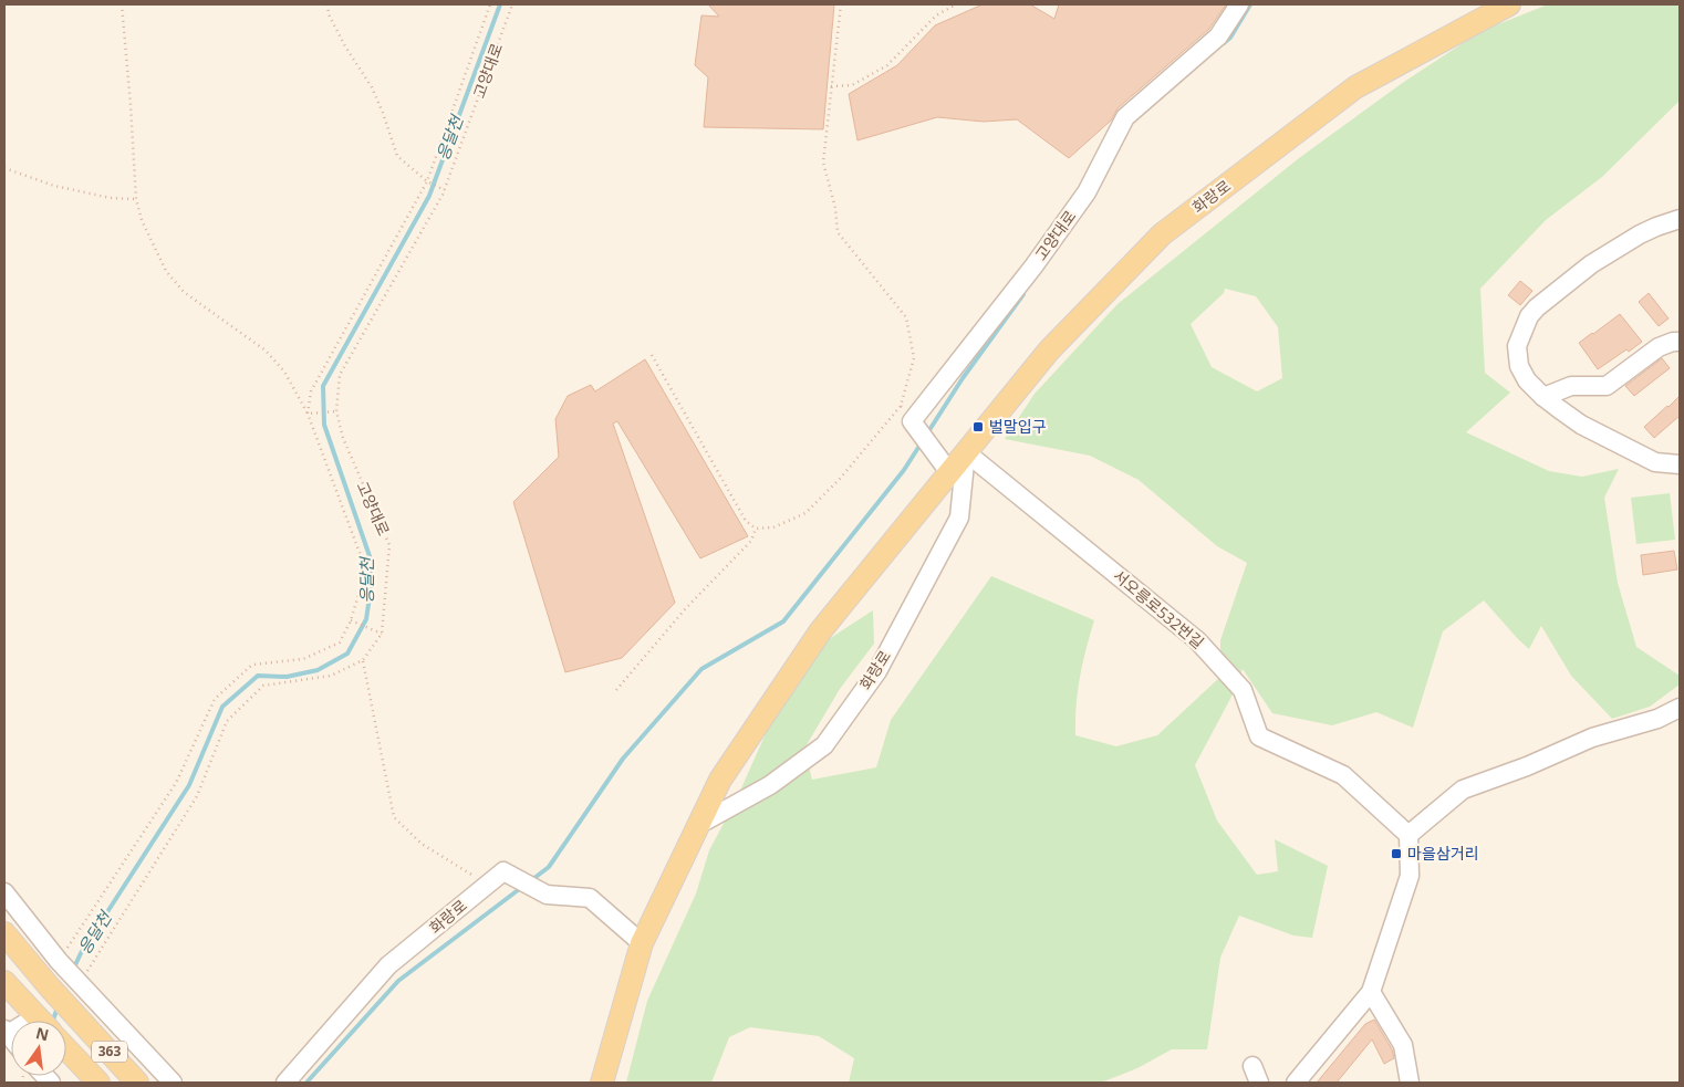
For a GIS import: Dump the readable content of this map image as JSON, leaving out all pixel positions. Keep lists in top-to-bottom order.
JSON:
{
  "streets": {
    "main road": ["화랑로", "363"],
    "street": ["고양대로", "서오릉로532번길"]
  },
  "crossings": [
    ["화랑로", "서오릉로532번길"]
  ],
  "water": ["응달천"],
  "places": {
    "transit": ["벌말입구", "마을삼거리"]
  },
  "north": "top"
}
